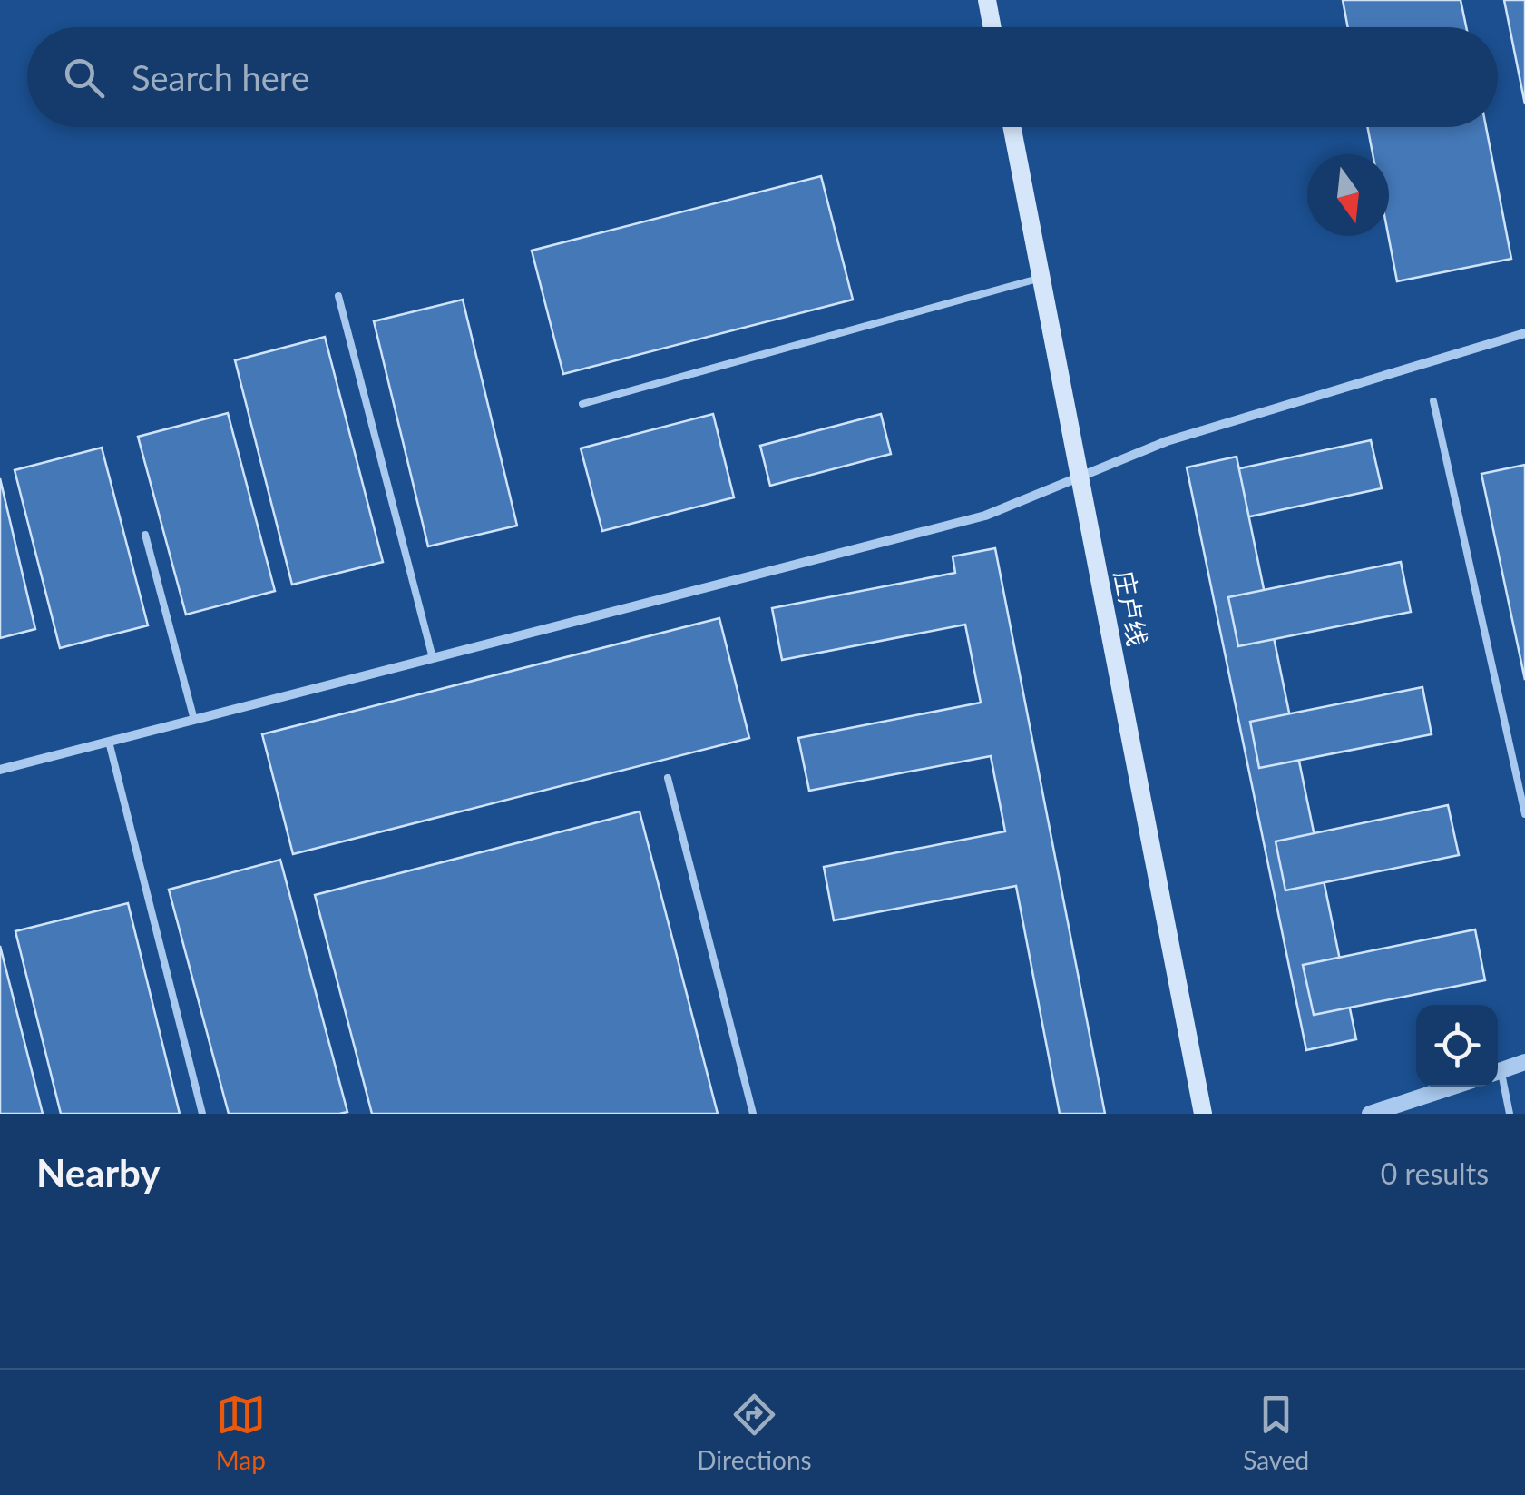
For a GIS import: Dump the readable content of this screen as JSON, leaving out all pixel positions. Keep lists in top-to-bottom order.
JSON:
{
  "streets": {
    "main road": ["庄卢线"]
  },
  "north": "bottom",
  "page": {
    "search": "Search here",
    "heading": ["Nearby", "0 results"],
    "nav": ["Map", "Directions", "Saved"]
  }
}
